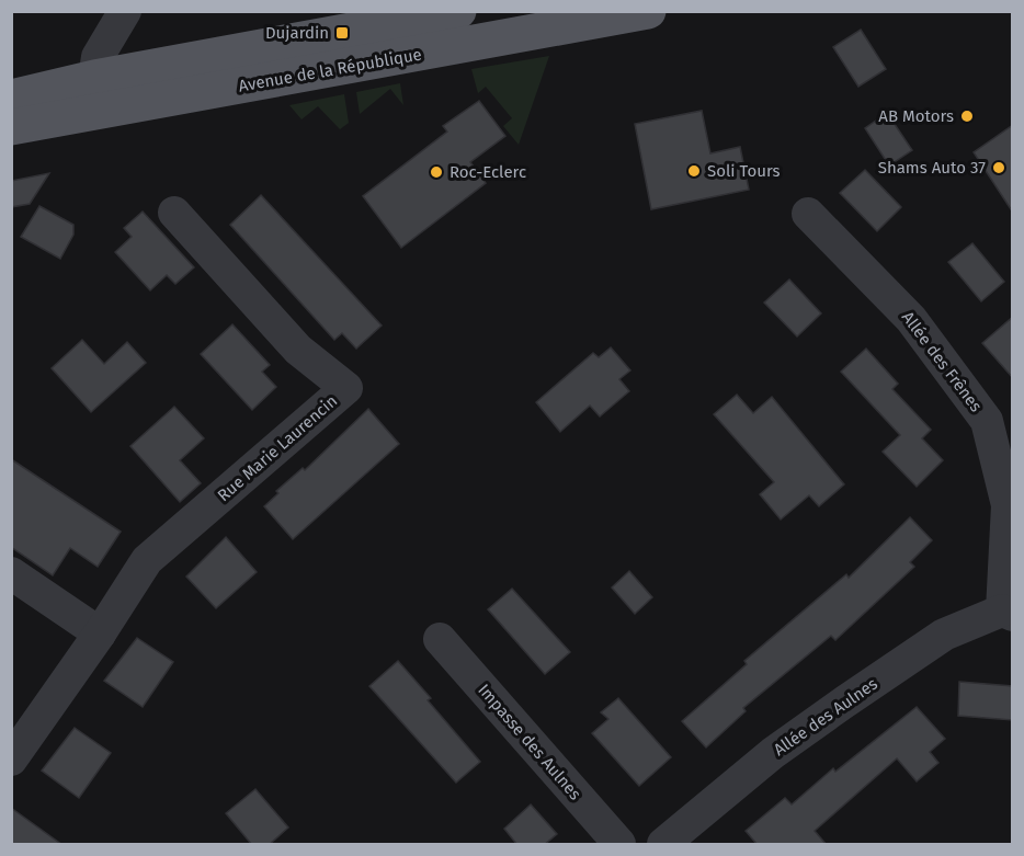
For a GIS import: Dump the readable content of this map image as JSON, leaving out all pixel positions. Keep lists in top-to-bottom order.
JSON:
{
  "streets": {
    "main road": ["Avenue de la République"],
    "street": [
      "Allée des Frênes",
      "Rue Marie Laurencin",
      "Allée des Aulnes",
      "Impasse des Aulnes"
    ]
  },
  "crossings": [
    ["Allée des Frênes", "Allée des Aulnes"]
  ],
  "places": {
    "transit": ["Dujardin"],
    "other": [
      "AB Motors",
      "Shams Auto 37",
      "Soli Tours",
      "Roc-Eclerc"
    ]
  }
}
